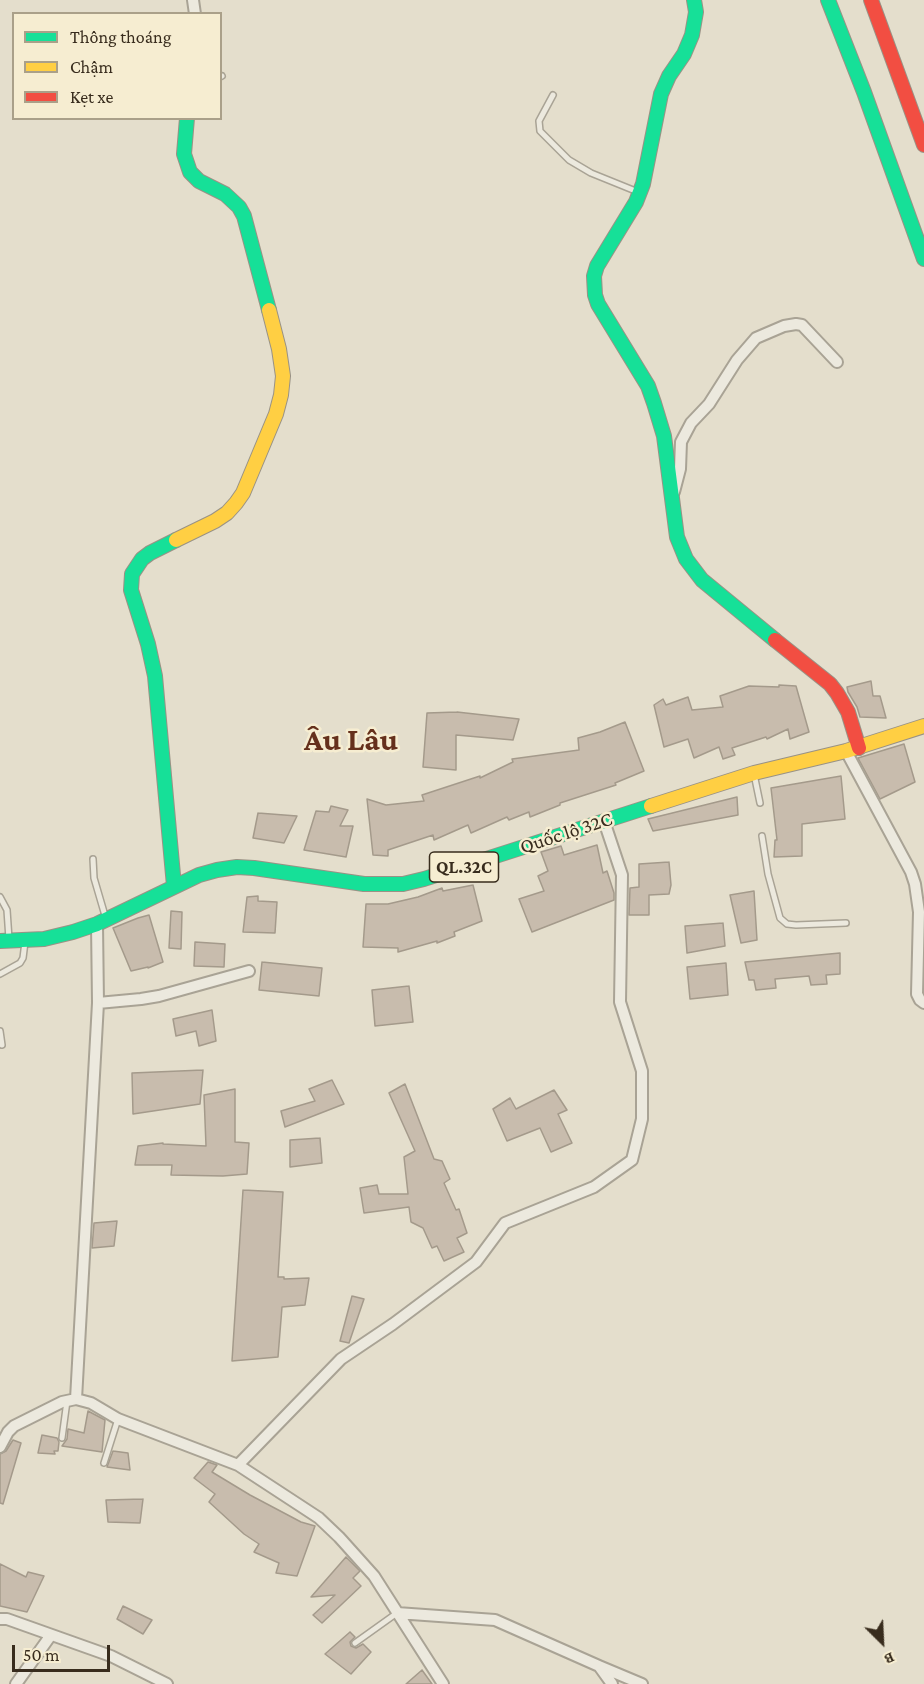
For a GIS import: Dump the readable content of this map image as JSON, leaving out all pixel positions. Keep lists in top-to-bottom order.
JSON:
{
  "streets": {
    "street": ["Quốc lộ 32C", "QL.32C"]
  },
  "districts": ["Âu Lâu"],
  "legend": ["Thông thoáng", "Chậm", "Kẹt xe"],
  "scale_bar": "50 m",
  "north": "bottom right"
}
